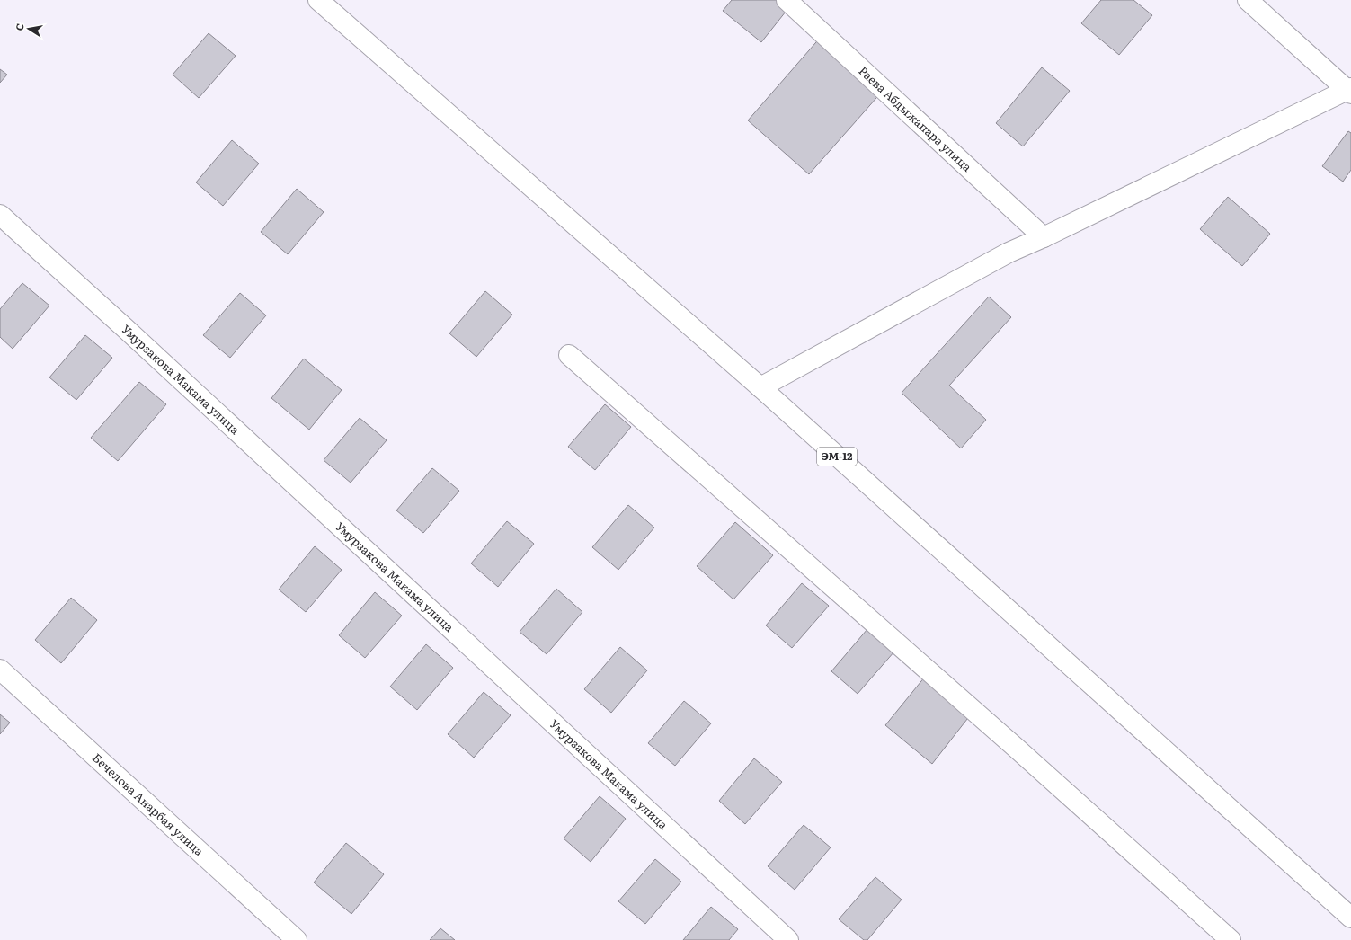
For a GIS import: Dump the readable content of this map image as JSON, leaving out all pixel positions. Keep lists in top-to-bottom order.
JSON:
{
  "streets": {
    "main road": [
      "Раева Абдыжапара улица",
      "Умурзакова Макама улица",
      "ЭМ-12",
      "Бечелова Анарбая улица"
    ]
  },
  "north": "left"
}
